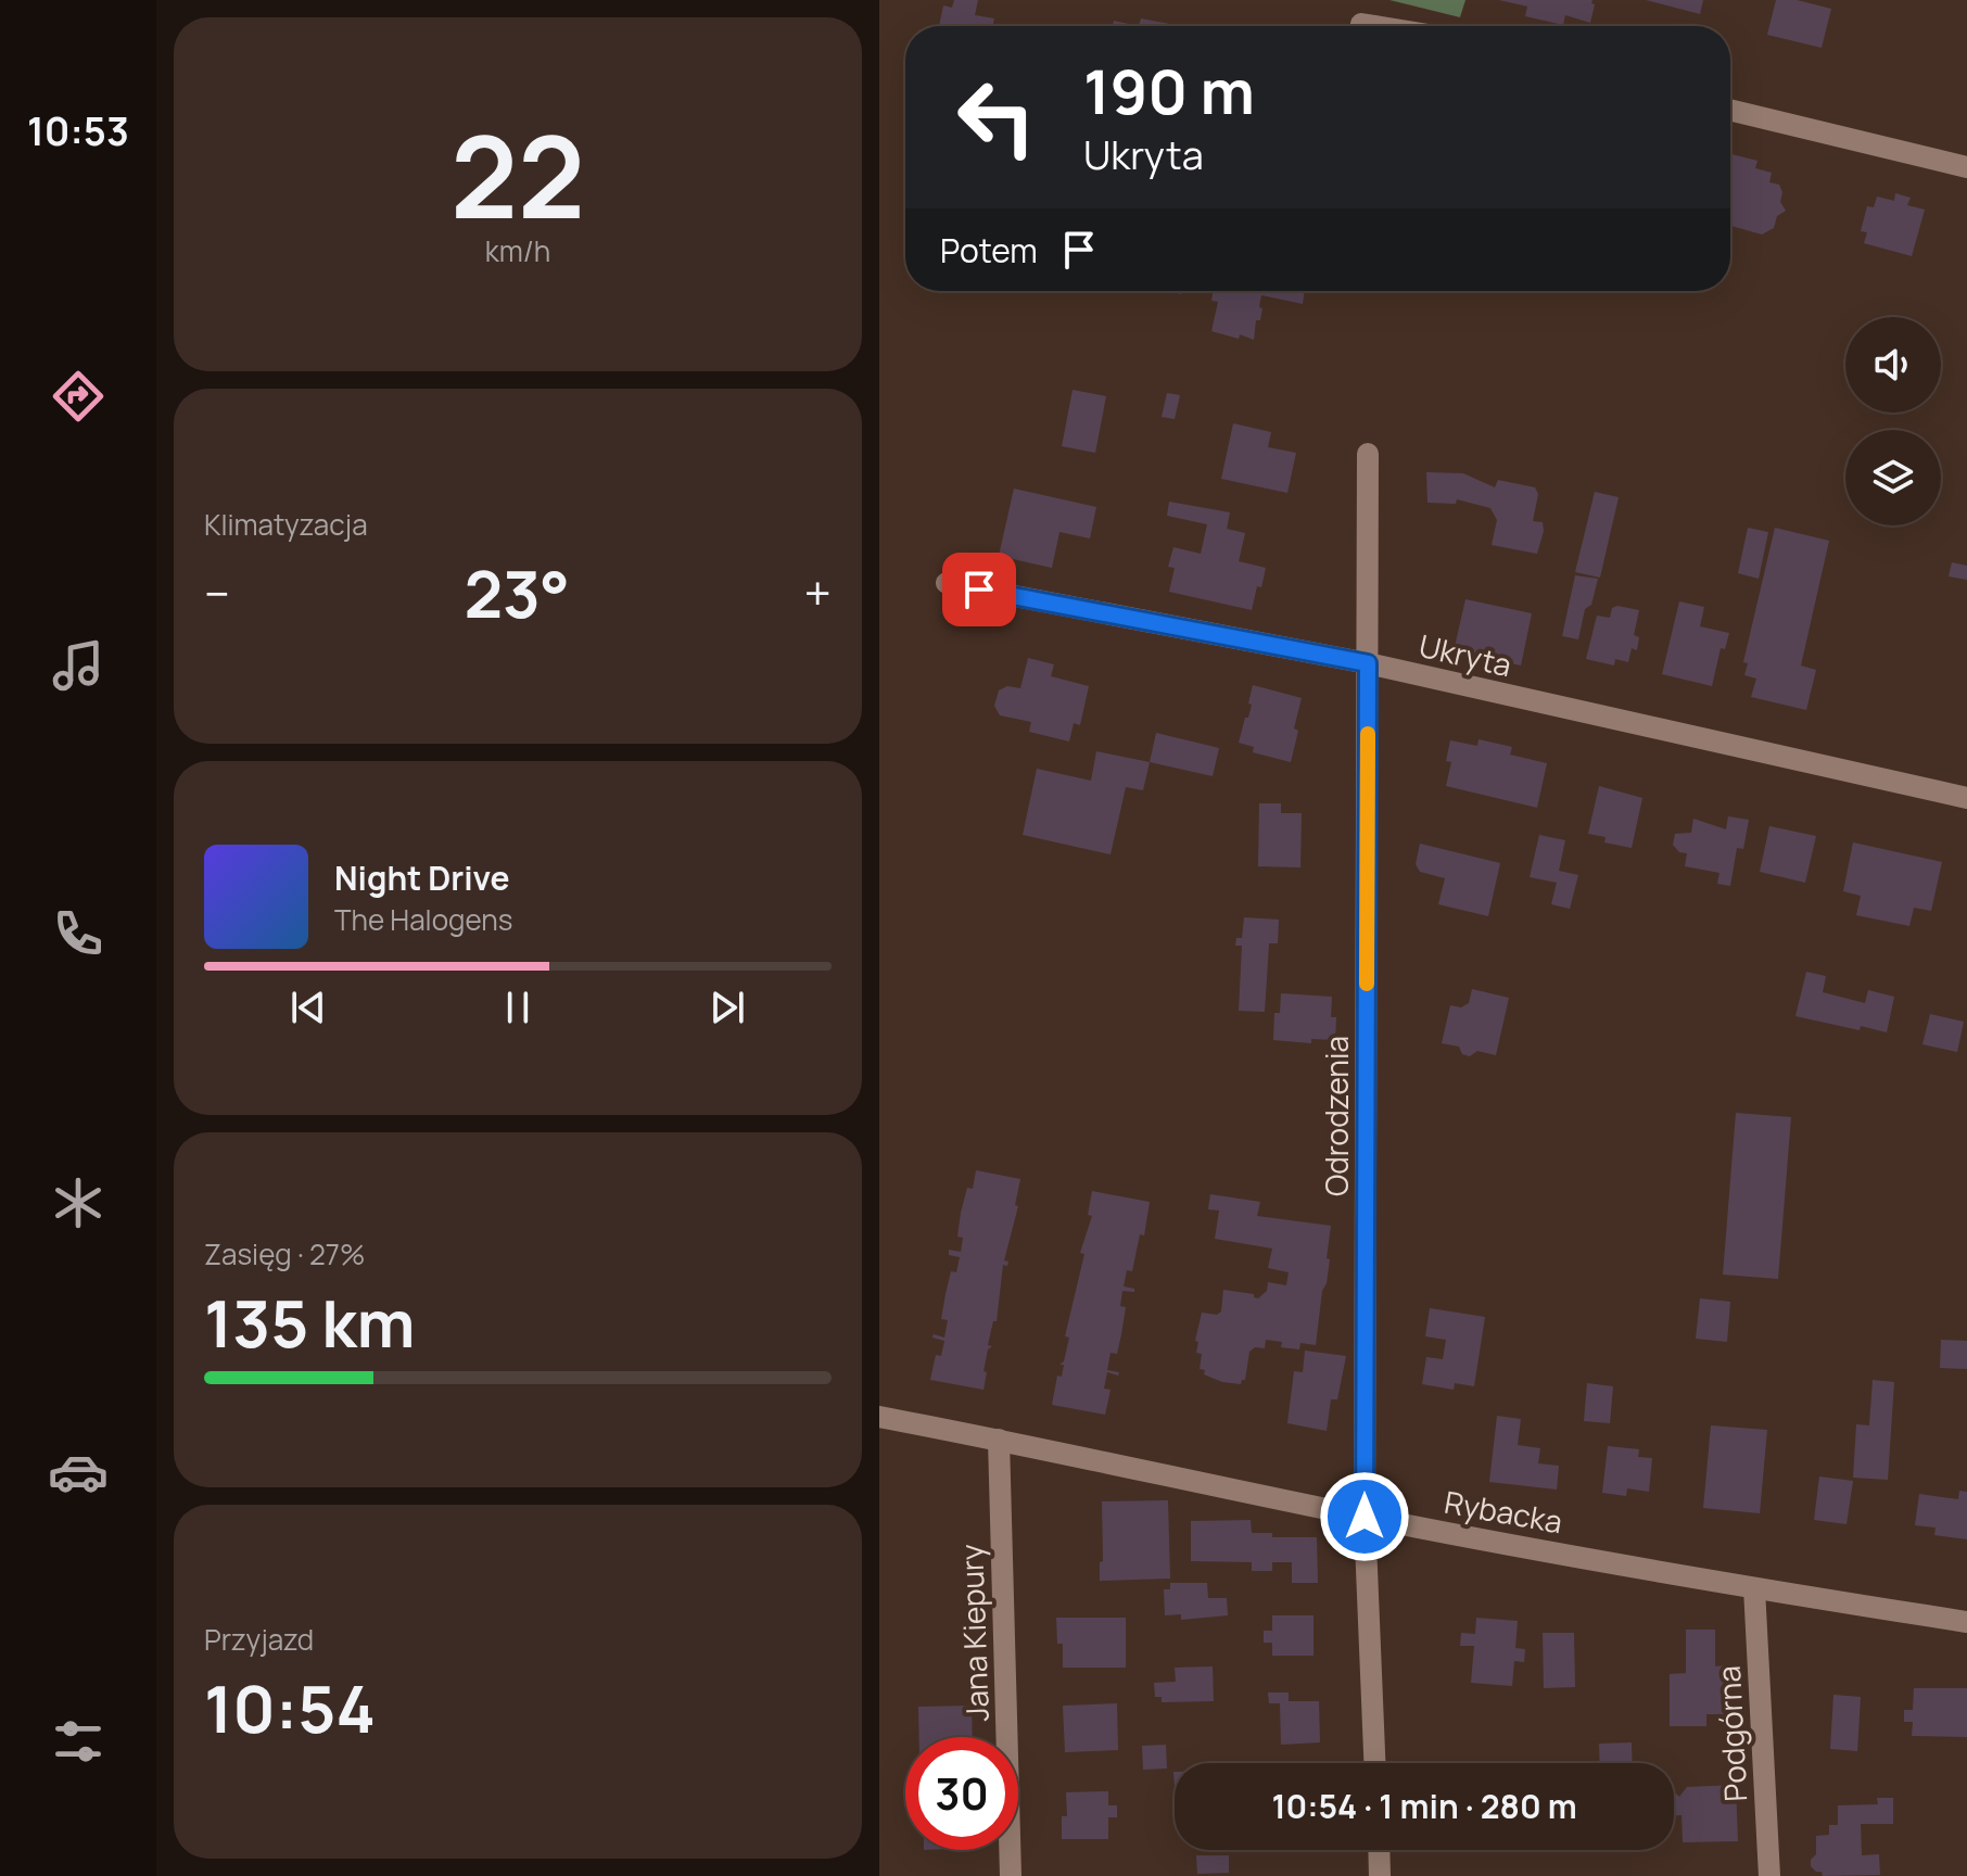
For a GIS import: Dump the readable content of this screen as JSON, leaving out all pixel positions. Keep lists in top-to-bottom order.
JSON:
{
  "streets": {
    "street": [
      "Ukryta",
      "Odrodzenia",
      "Rybacka",
      "Jana Kiepury",
      "Podgórna"
    ]
  },
  "crossings": [
    ["Ukryta", "Odrodzenia"],
    ["Odrodzenia", "Rybacka"],
    ["Rybacka", "Jana Kiepury"],
    ["Rybacka", "Podgórna"]
  ],
  "page": {
    "tabs": "10:53",
    "tile": [
      ["22", "km/h"],
      "Klimatyzacja",
      ["Zasięg · 27%", "135 km"],
      ["Przyjazd", "10:54"]
    ],
    "turn": ["190 m", "Ukryta"],
    "then": "Potem",
    "heat": ["−", "23°", "+"],
    "song": ["Night Drive", "The Halogens"],
    "limit": "30",
    "trip": "10:54 · 1 min · 280 m"
  }
}
